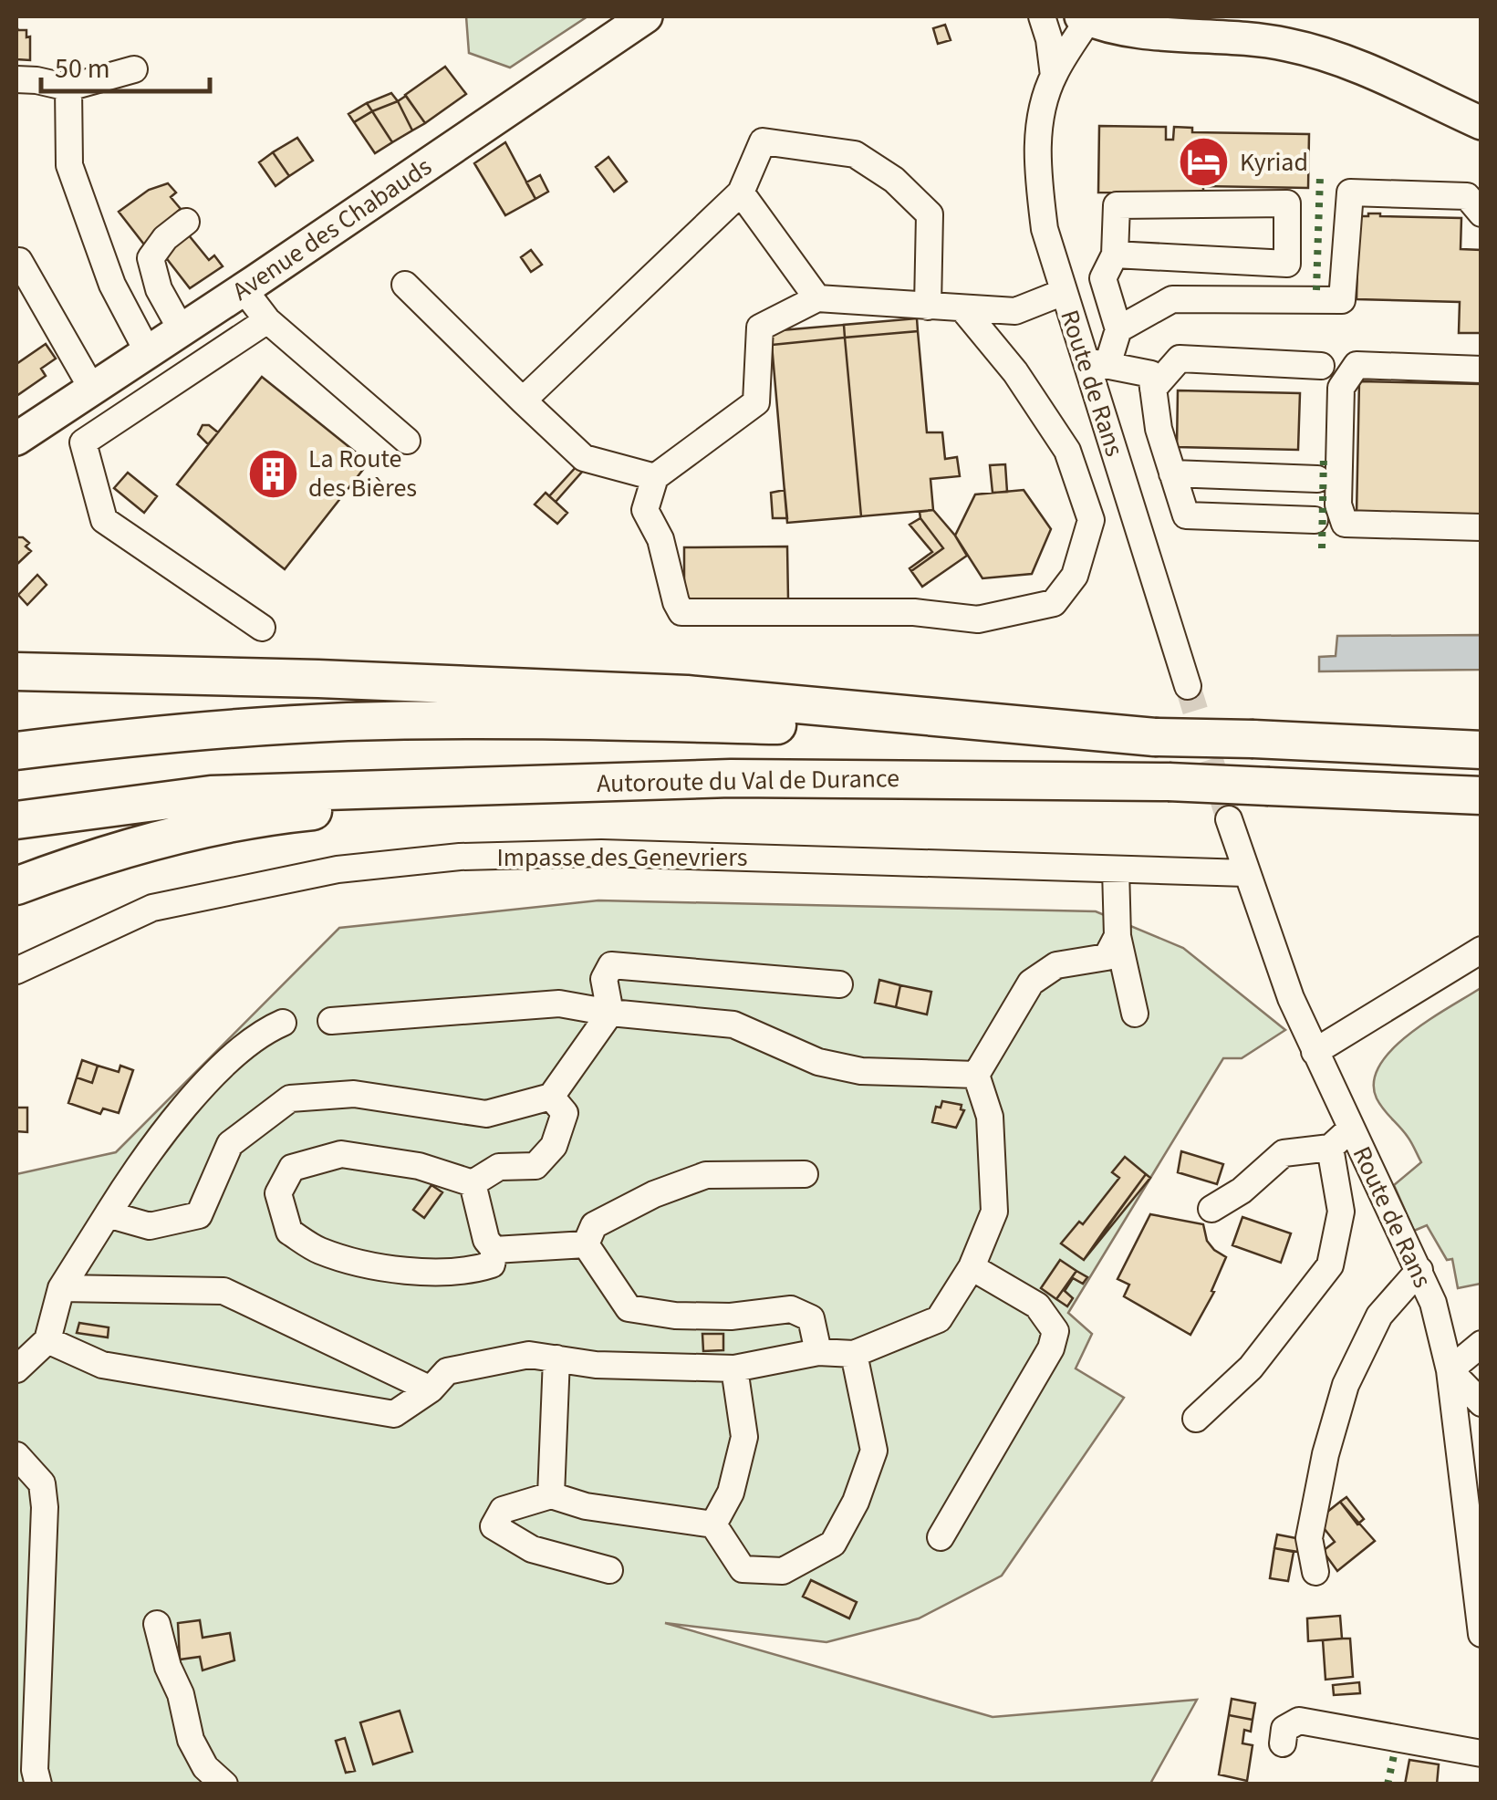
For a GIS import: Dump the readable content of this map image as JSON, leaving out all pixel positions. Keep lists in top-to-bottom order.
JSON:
{
  "streets": {
    "highway": ["Autoroute du Val de Durance"],
    "main road": ["Avenue des Chabauds"],
    "street": ["Route de Rans", "Impasse des Genevriers"]
  },
  "crossings": [
    ["Route de Rans", "Impasse des Genevriers"]
  ],
  "places": {
    "hotel": ["Kyriad"],
    "building": ["La Route des Bières"]
  },
  "scale_bar": "50 m"
}
